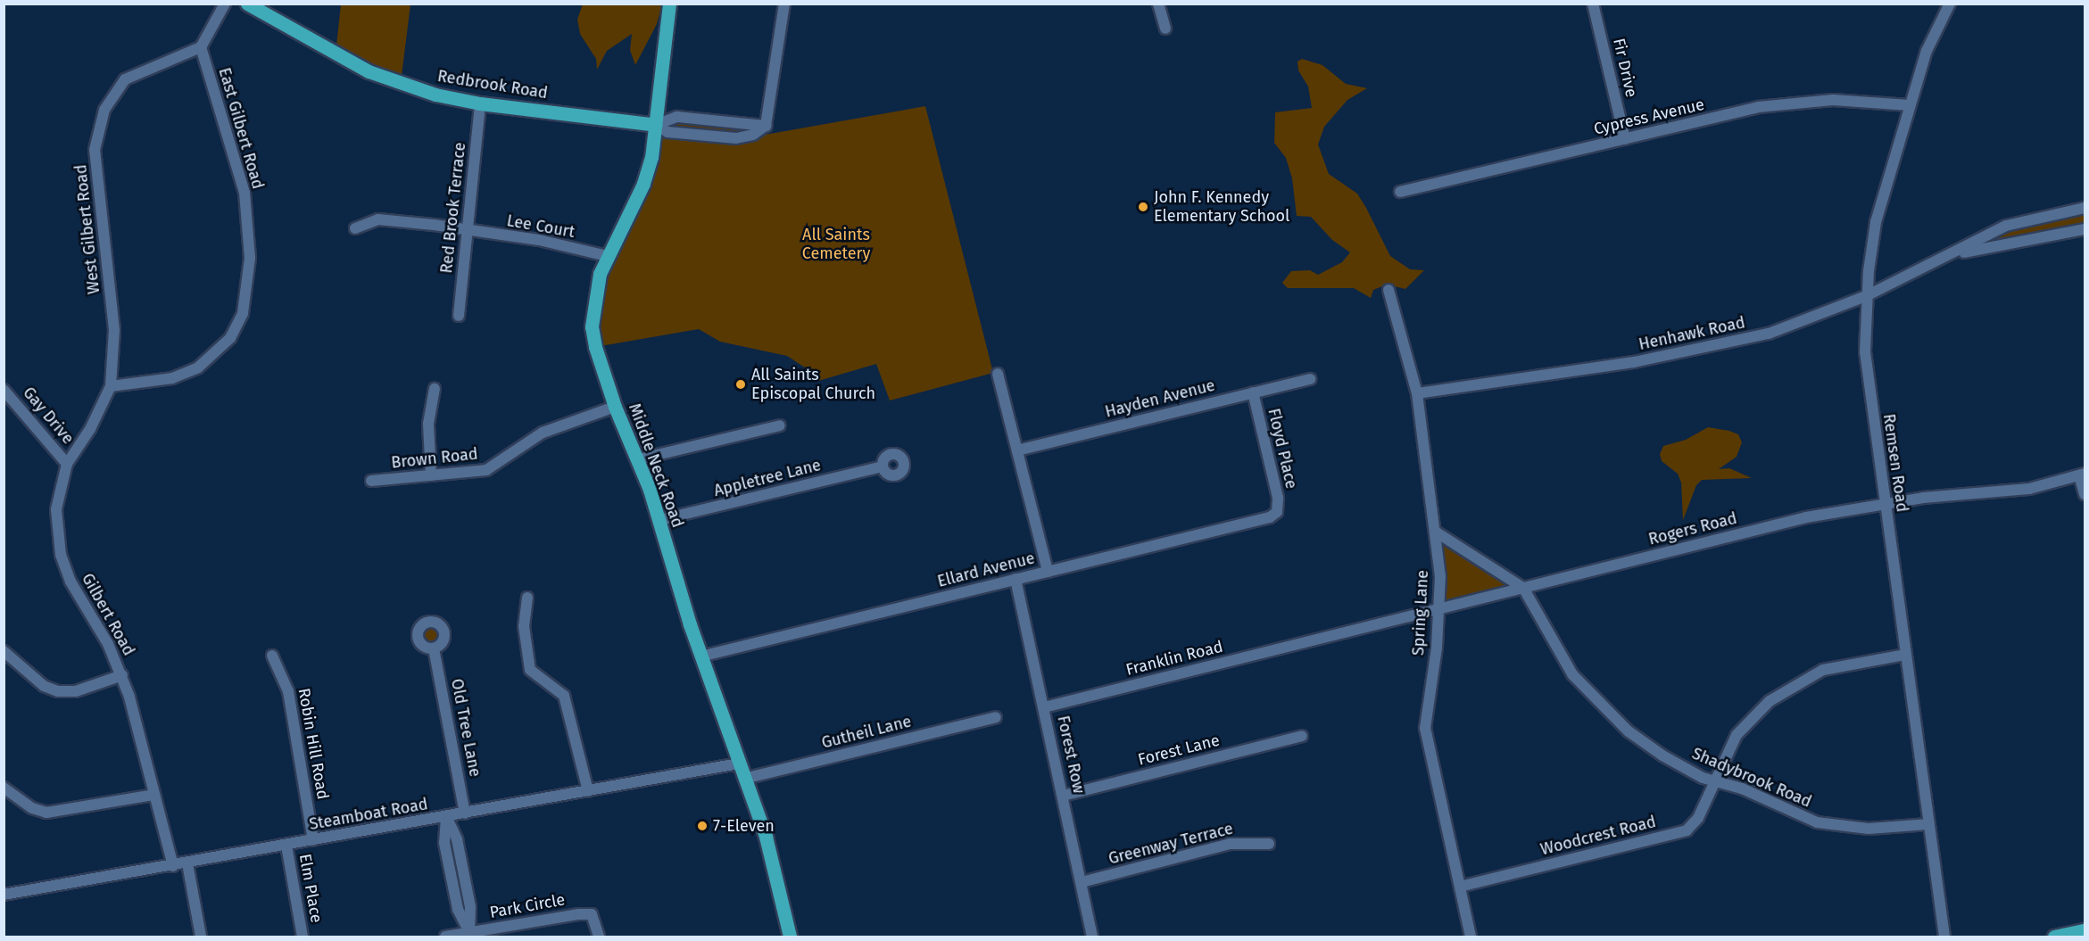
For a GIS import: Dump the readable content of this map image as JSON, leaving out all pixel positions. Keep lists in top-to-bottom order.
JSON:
{
  "streets": {
    "main road": ["Redbrook Road", "Middle Neck Road"],
    "street": [
      "Fir Drive",
      "Cypress Avenue",
      "East Gilbert Road",
      "Red Brook Terrace",
      "Lee Court",
      "West Gilbert Road",
      "Henhawk Road",
      "Hayden Avenue",
      "Gay Drive",
      "Floyd Place",
      "Brown Road",
      "Remsen Road",
      "Appletree Lane",
      "Rogers Road",
      "Ellard Avenue",
      "Spring Lane",
      "Gilbert Road",
      "Franklin Road",
      "Old Tree Lane",
      "Gutheil Lane",
      "Robin Hill Road",
      "Forest Lane",
      "Forest Row",
      "Shadybrook Road",
      "Steamboat Road",
      "Woodcrest Road",
      "Greenway Terrace",
      "Elm Place",
      "Park Circle"
    ]
  },
  "crossings": [
    ["Fir Drive", "Cypress Avenue"],
    ["Redbrook Road", "Red Brook Terrace"],
    ["Redbrook Road", "Middle Neck Road"],
    ["Cypress Avenue", "Remsen Road"],
    ["East Gilbert Road", "West Gilbert Road"],
    ["East Gilbert Road", "Gilbert Road"],
    ["Red Brook Terrace", "Lee Court"],
    ["Lee Court", "Middle Neck Road"],
    ["West Gilbert Road", "Gilbert Road"],
    ["Henhawk Road", "Remsen Road"],
    ["Henhawk Road", "Spring Lane"],
    ["Hayden Avenue", "Floyd Place"],
    ["Gay Drive", "Gilbert Road"],
    ["Floyd Place", "Ellard Avenue"],
    ["Brown Road", "Middle Neck Road"],
    ["Remsen Road", "Rogers Road"],
    ["Remsen Road", "Shadybrook Road"],
    ["Remsen Road", "Woodcrest Road"],
    ["Middle Neck Road", "Appletree Lane"],
    ["Middle Neck Road", "Ellard Avenue"],
    ["Middle Neck Road", "Gutheil Lane"],
    ["Middle Neck Road", "Steamboat Road"],
    ["Rogers Road", "Spring Lane"],
    ["Rogers Road", "Franklin Road"],
    ["Rogers Road", "Shadybrook Road"],
    ["Ellard Avenue", "Forest Row"],
    ["Spring Lane", "Shadybrook Road"],
    ["Spring Lane", "Woodcrest Road"],
    ["Gilbert Road", "Steamboat Road"],
    ["Franklin Road", "Forest Row"],
    ["Old Tree Lane", "Steamboat Road"],
    ["Robin Hill Road", "Steamboat Road"],
    ["Forest Lane", "Forest Row"],
    ["Forest Row", "Greenway Terrace"],
    ["Shadybrook Road", "Woodcrest Road"],
    ["Steamboat Road", "Elm Place"]
  ],
  "parks": ["All Saints Cemetery"],
  "places": ["John F. Kennedy Elementary School", "All Saints Episcopal Church", "7-Eleven"]
}
